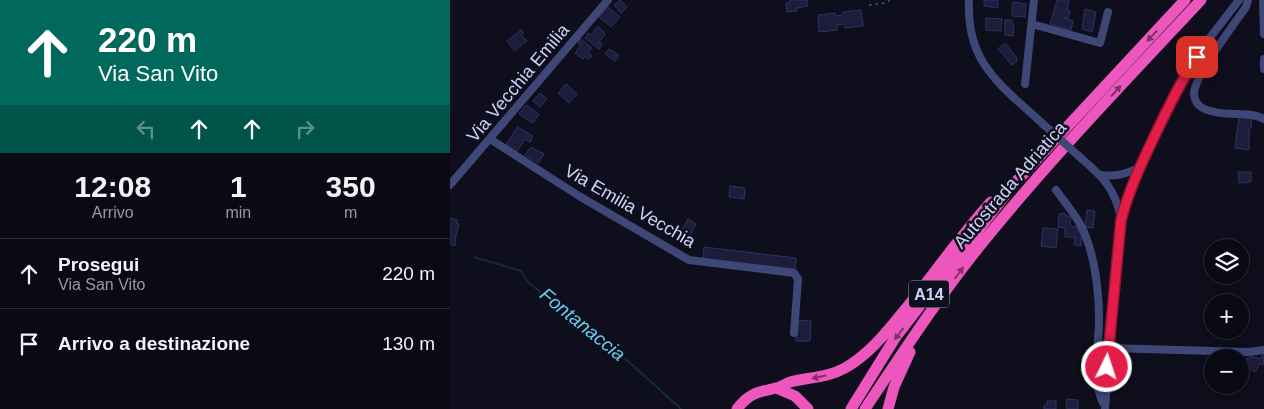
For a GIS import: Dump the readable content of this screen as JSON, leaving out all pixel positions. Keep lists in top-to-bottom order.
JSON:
{
  "streets": {
    "highway": ["Autostrada Adriatica", "A14"],
    "street": ["Via Vecchia Emilia", "Via Emilia Vecchia"]
  },
  "crossings": [
    ["Via Vecchia Emilia", "Via Emilia Vecchia"]
  ],
  "water": ["Fontanaccia"],
  "page": {
    "turn": ["220 m", "Via San Vito"],
    "eta": [
      "12:08",
      "Arrivo",
      "1",
      "min",
      "350",
      "m"
    ],
    "list": [
      {
        "name": "Prosegui",
        "note": "Via San Vito",
        "value": "220 m"
      },
      {
        "name": "Arrivo a destinazione",
        "value": "130 m"
      }
    ],
    "map_buttons": ["+", "−"]
  }
}
